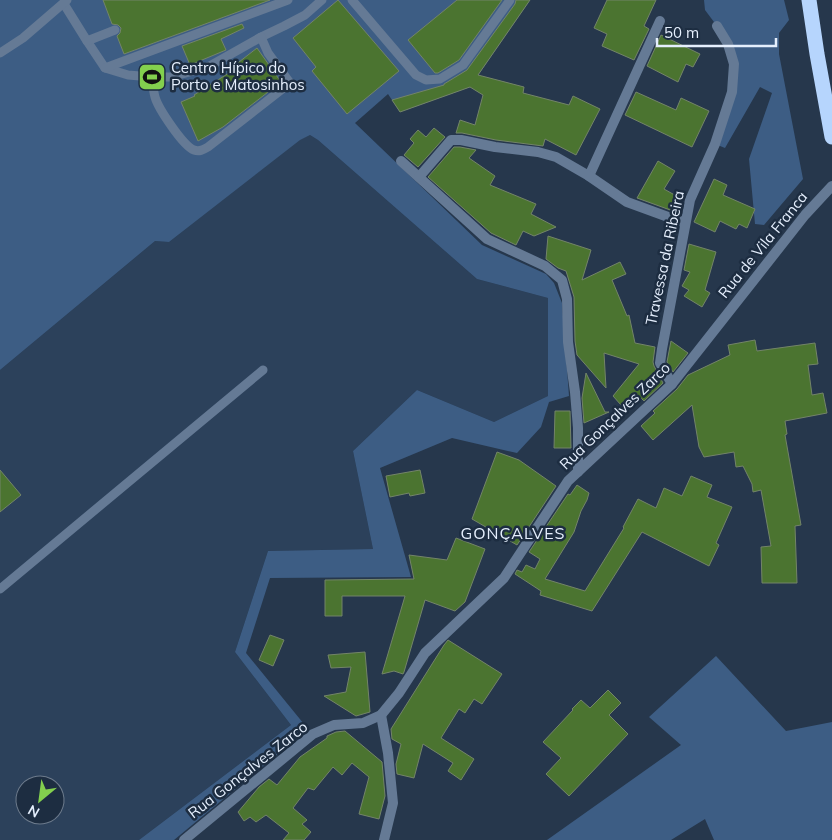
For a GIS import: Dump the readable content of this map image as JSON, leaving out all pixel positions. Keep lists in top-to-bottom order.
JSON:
{
  "streets": {
    "street": ["Rua de Vila Franca", "Travessa da Ribeira", "Rua Gonçalves Zarco"]
  },
  "crossings": [
    ["Rua de Vila Franca", "Rua Gonçalves Zarco"],
    ["Travessa da Ribeira", "Rua Gonçalves Zarco"]
  ],
  "districts": ["GONÇALVES"],
  "places": {
    "sports": ["Centro Hípico do Porto e Matosinhos"]
  },
  "scale_bar": "50 m",
  "north": "bottom left"
}
